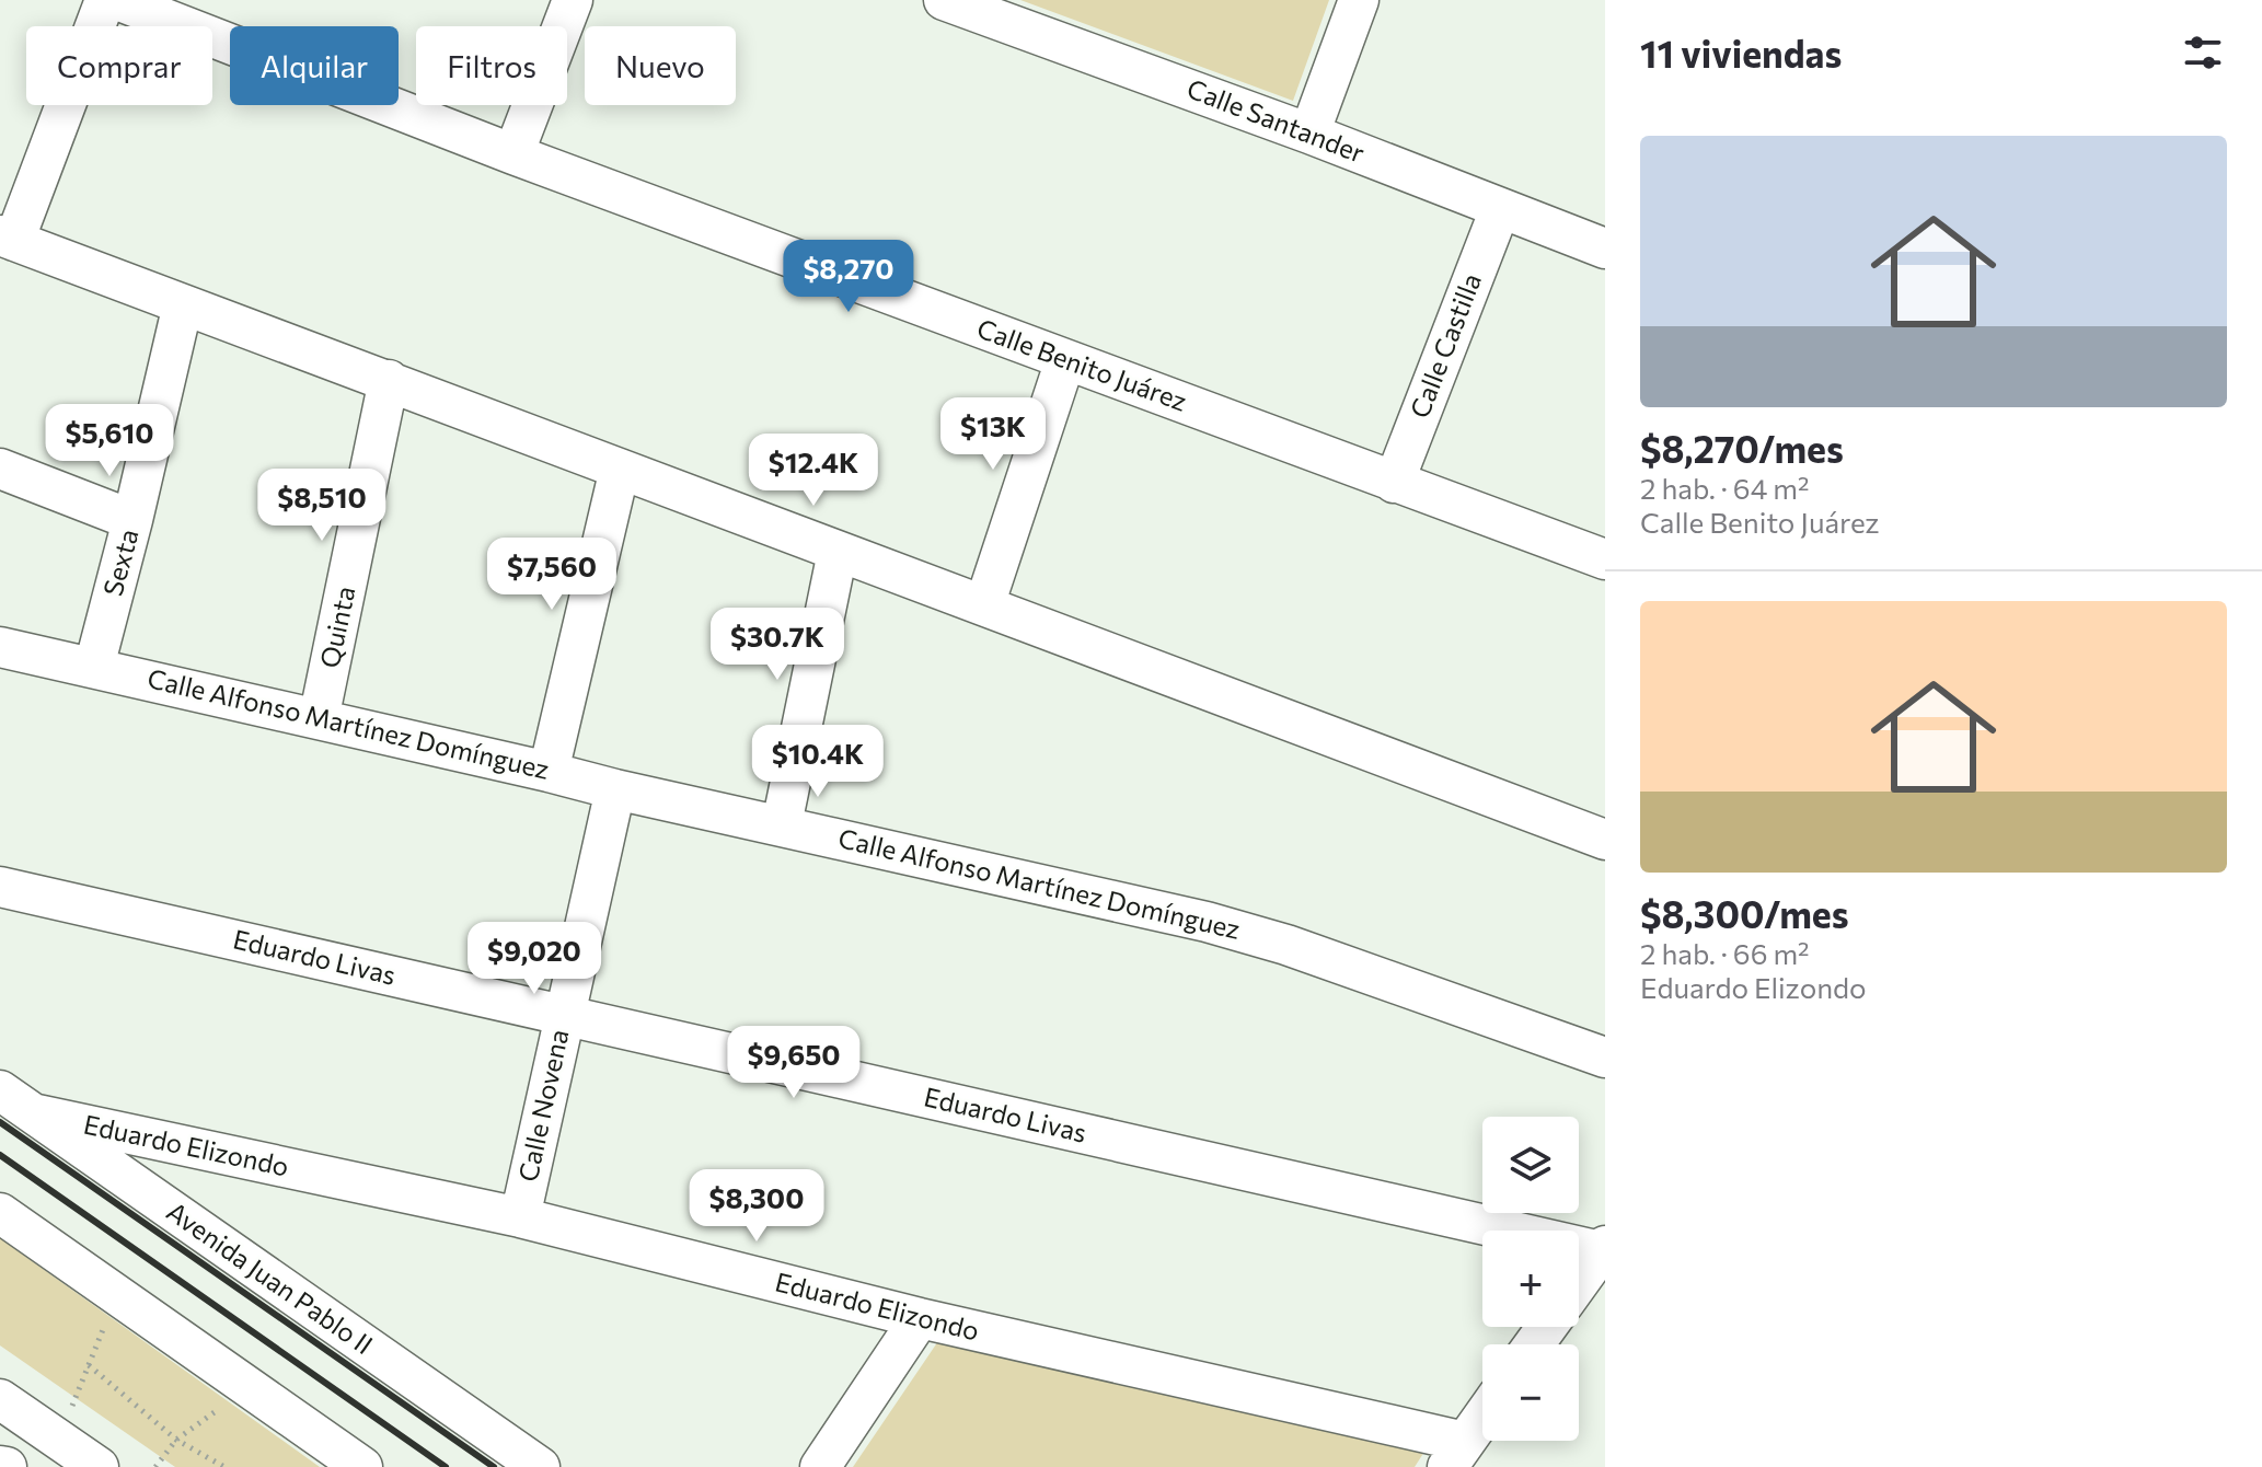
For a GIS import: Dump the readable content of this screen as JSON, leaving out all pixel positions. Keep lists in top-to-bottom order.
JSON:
{
  "streets": {
    "street": [
      "Calle Santander",
      "Calle Castilla",
      "Calle Benito Juárez",
      "Sexta",
      "Quinta",
      "Calle Alfonso Martínez Domínguez",
      "Eduardo Livas",
      "Calle Novena",
      "Eduardo Elizondo",
      "Avenida Juan Pablo II"
    ]
  },
  "crossings": [
    ["Calle Santander", "Calle Castilla"],
    ["Calle Castilla", "Calle Benito Juárez"],
    ["Sexta", "Calle Alfonso Martínez Domínguez"],
    ["Quinta", "Calle Alfonso Martínez Domínguez"],
    ["Calle Alfonso Martínez Domínguez", "Calle Novena"],
    ["Eduardo Livas", "Calle Novena"],
    ["Calle Novena", "Eduardo Elizondo"],
    ["Eduardo Elizondo", "Avenida Juan Pablo II"]
  ],
  "page": {
    "heading": "11 viviendas",
    "chip": [
      "Comprar",
      "Alquilar",
      "Filtros",
      "Nuevo"
    ],
    "list": [
      {
        "name": "$8,270/mes",
        "note": "2 hab. · 64 m² · Calle Benito Juárez"
      },
      {
        "name": "$8,300/mes",
        "note": "2 hab. · 66 m² · Eduardo Elizondo"
      }
    ],
    "price": [
      "$8,270",
      "$13K",
      "$5,610",
      "$12.4K",
      "$8,510",
      "$7,560",
      "$30.7K",
      "$10.4K",
      "$9,020",
      "$9,650",
      "$8,300"
    ],
    "map_buttons": ["+", "−"]
  }
}
